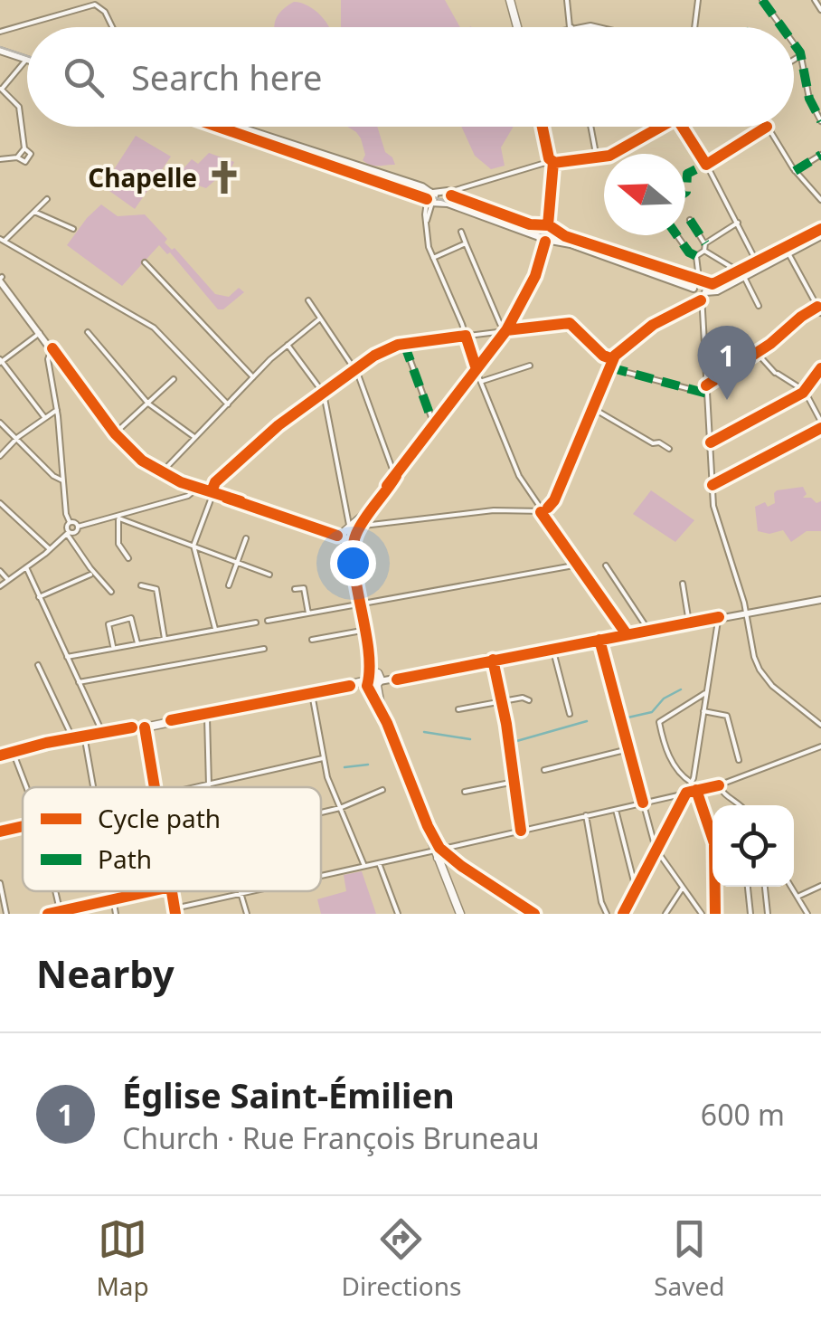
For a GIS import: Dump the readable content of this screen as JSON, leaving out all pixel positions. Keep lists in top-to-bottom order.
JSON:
{
  "places": {
    "church": ["Chapelle"]
  },
  "legend": ["Cycle path", "Path"],
  "north": "left",
  "page": {
    "search": "Search here",
    "pins": "1",
    "heading": "Nearby",
    "list": [
      {
        "mark": "1",
        "name": "Église Saint-Émilien",
        "note": "Church · Rue François Bruneau",
        "value": "600 m"
      }
    ],
    "nav": ["Map", "Directions", "Saved"]
  }
}
